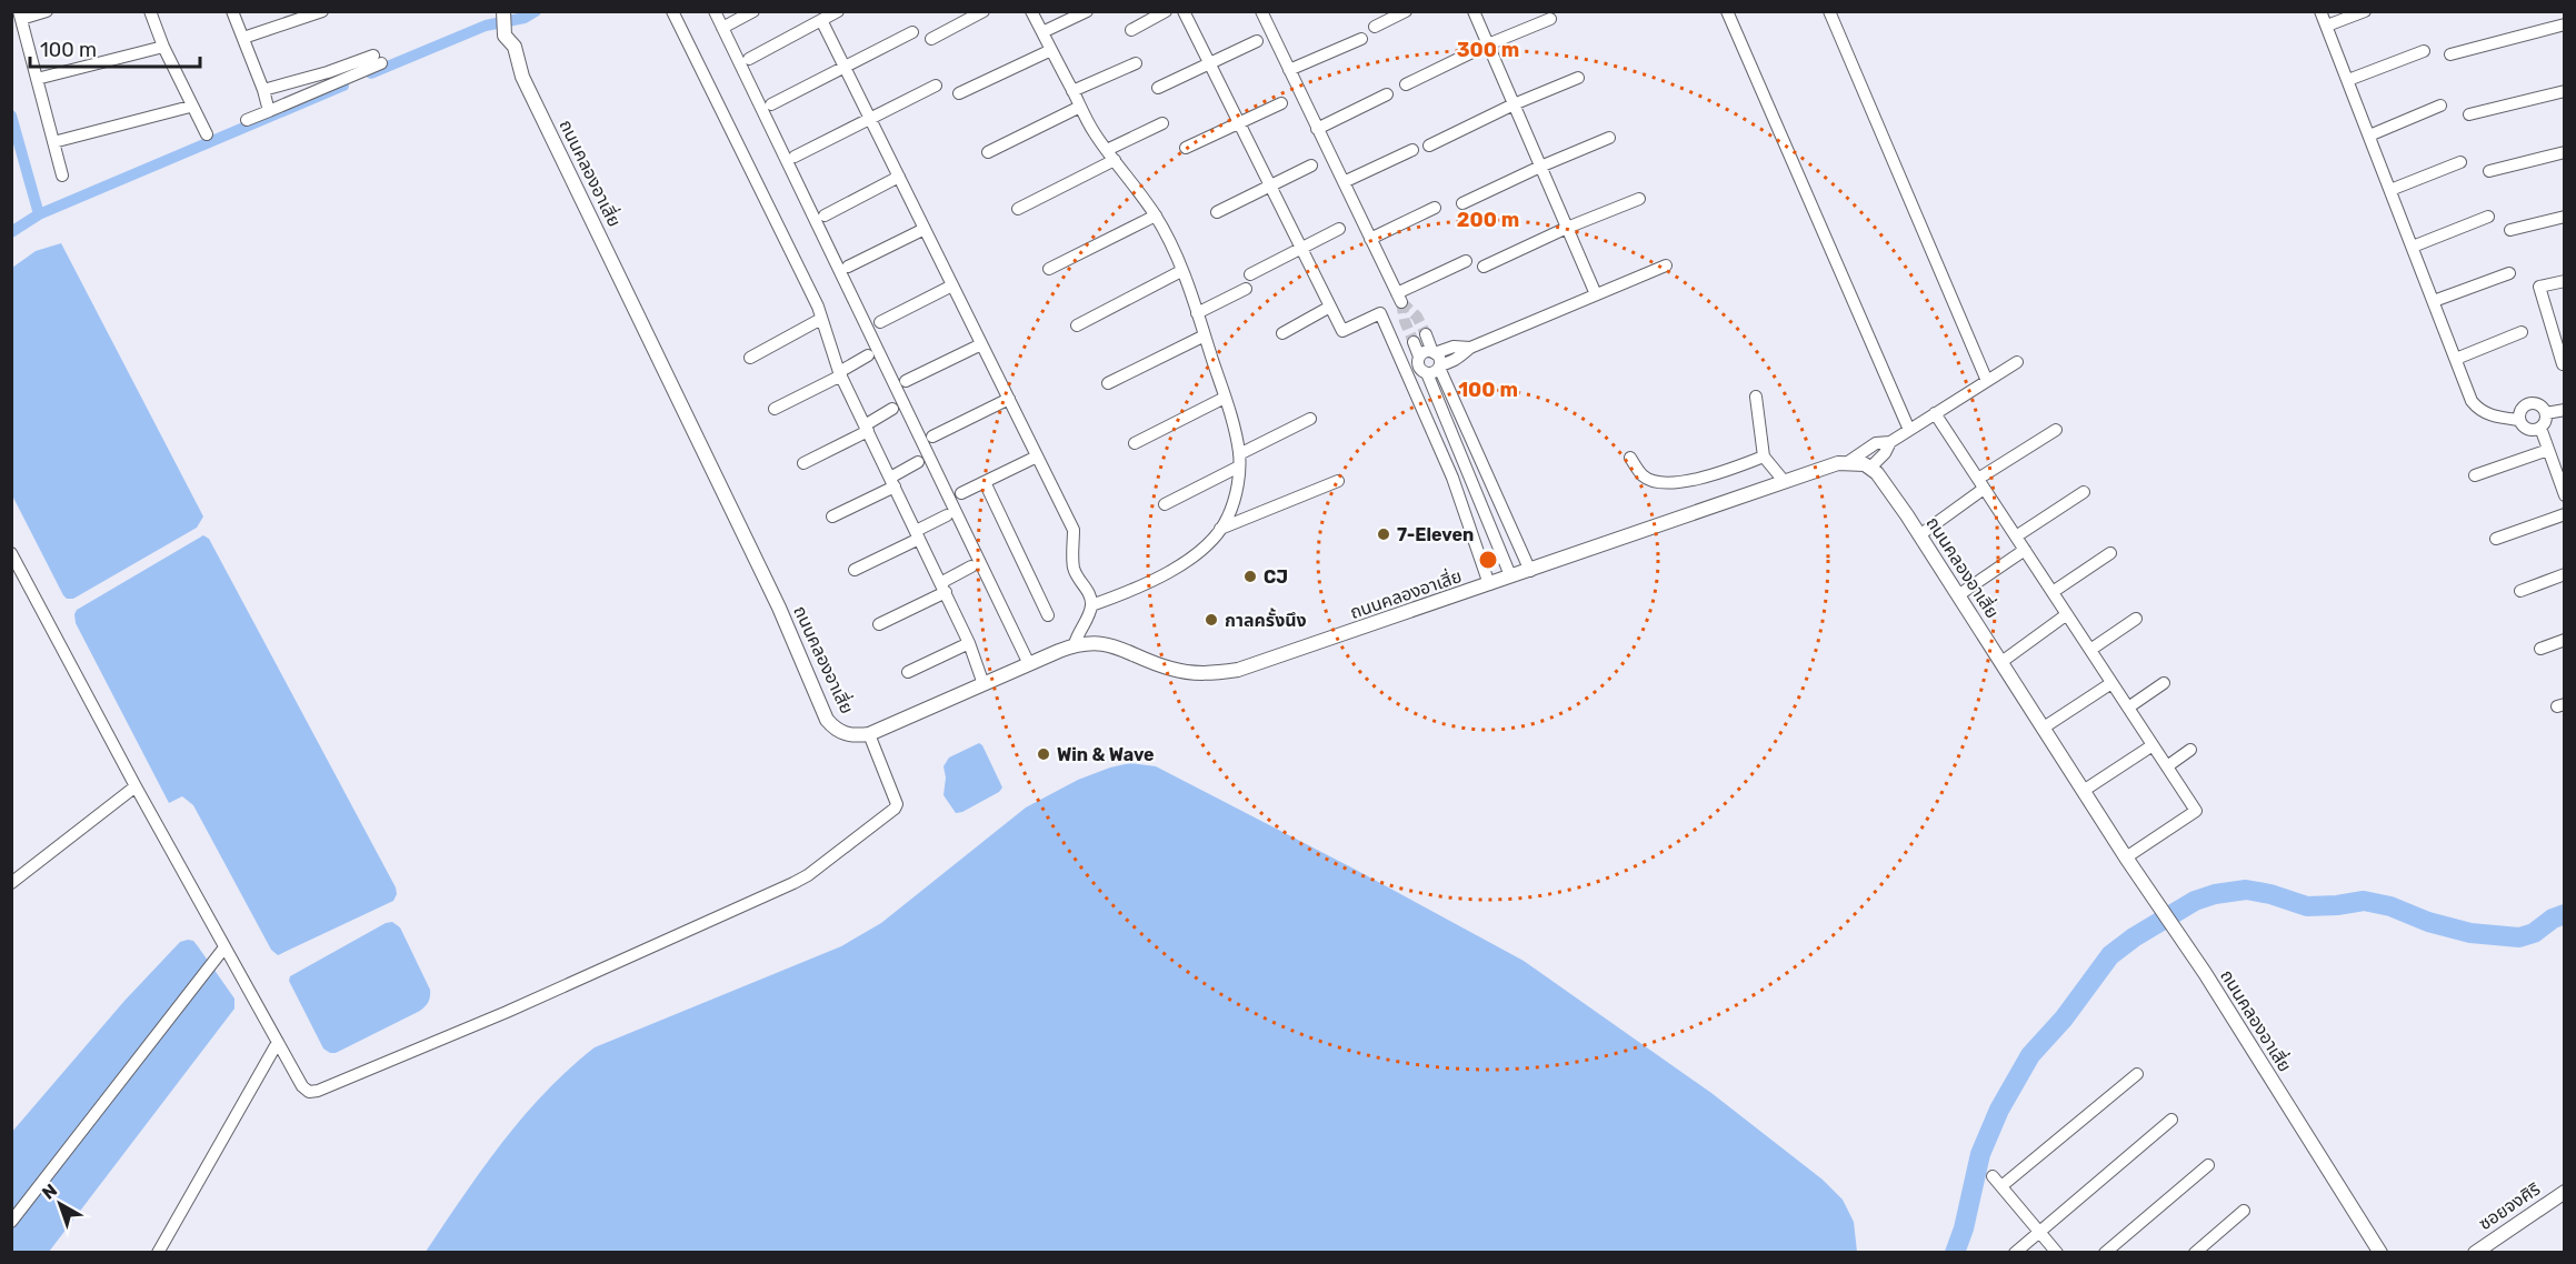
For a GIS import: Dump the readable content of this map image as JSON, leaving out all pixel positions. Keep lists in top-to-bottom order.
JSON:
{
  "streets": {
    "street": ["ถนนคลองอาเสี่ย", "ซอยจงศิริ"]
  },
  "places": [
    "7-Eleven",
    "CJ",
    "กาลครั้งนึง",
    "Win & Wave"
  ],
  "scale_bar": "100 m",
  "north": "top left",
  "rings": ["300 m", "200 m", "100 m"]
}
